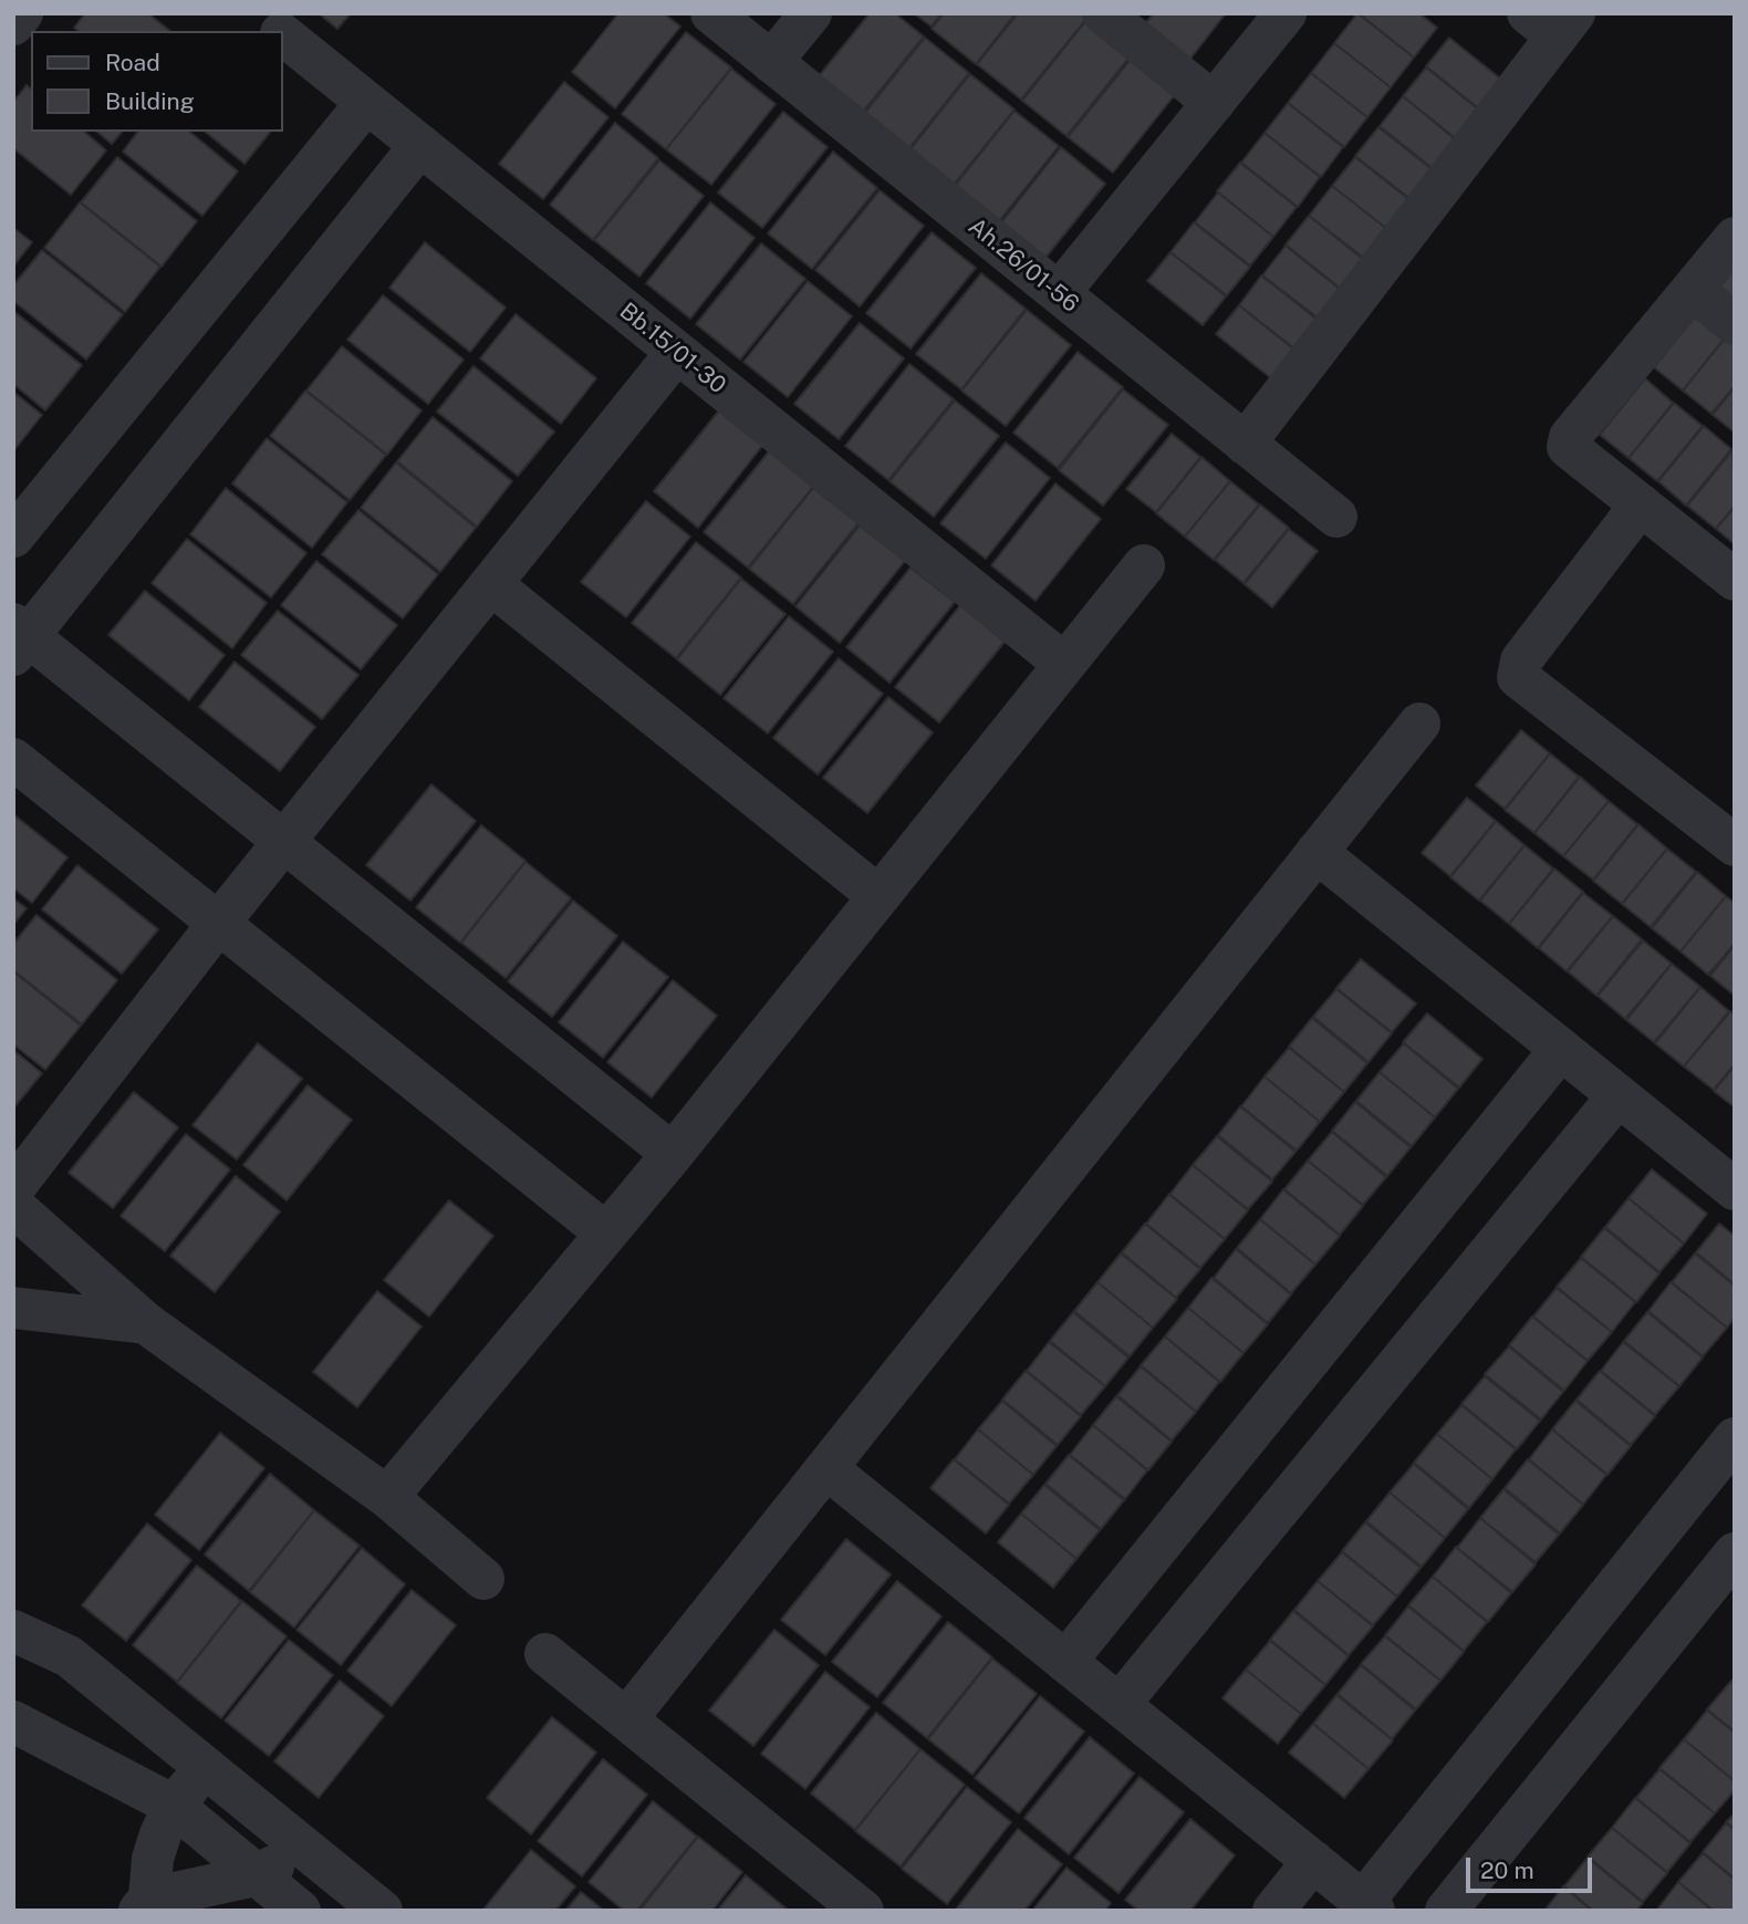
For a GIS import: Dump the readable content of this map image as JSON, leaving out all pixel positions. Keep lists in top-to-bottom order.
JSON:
{
  "streets": {
    "street": ["Ah.26/01-56", "Bb.15/01-30"]
  },
  "legend": ["Road", "Building"],
  "scale_bar": "20 m"
}
